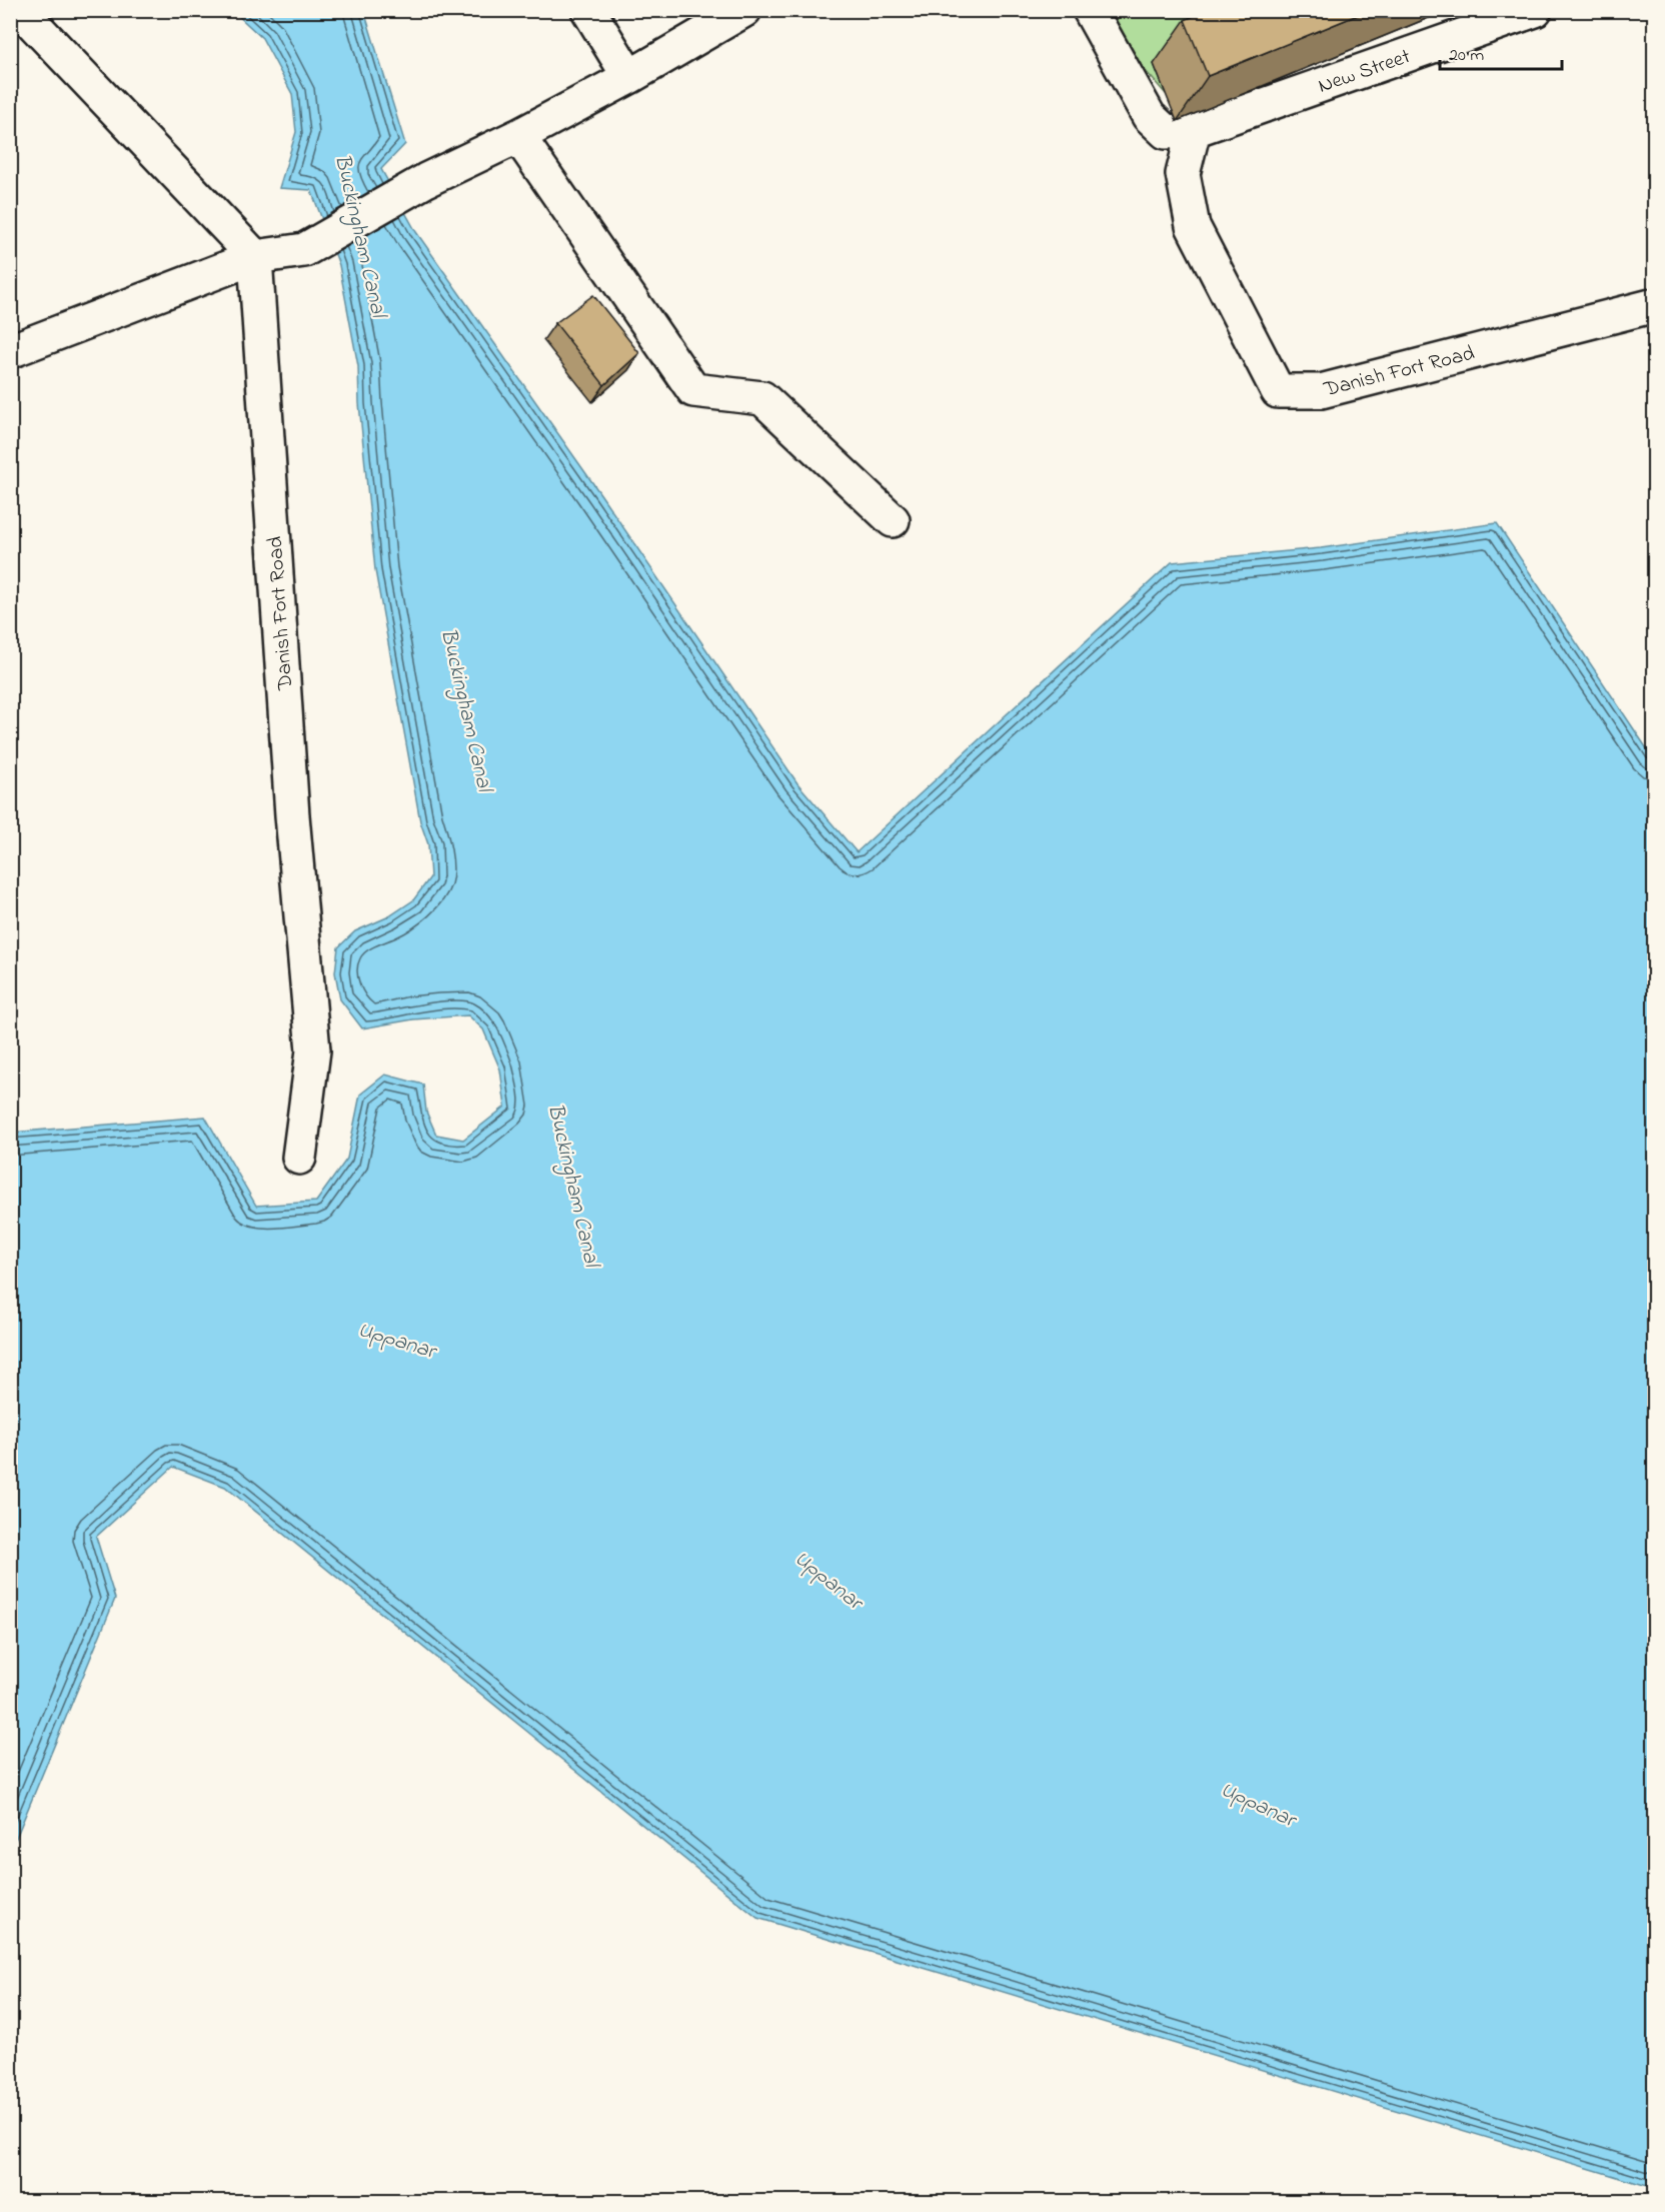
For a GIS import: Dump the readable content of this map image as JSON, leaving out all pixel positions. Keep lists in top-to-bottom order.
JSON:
{
  "streets": {
    "street": ["New Street", "Danish Fort Road"]
  },
  "crossings": [
    ["New Street", "Danish Fort Road"]
  ],
  "water": ["Buckingham Canal", "Uppanar"],
  "scale_bar": "20 m"
}
